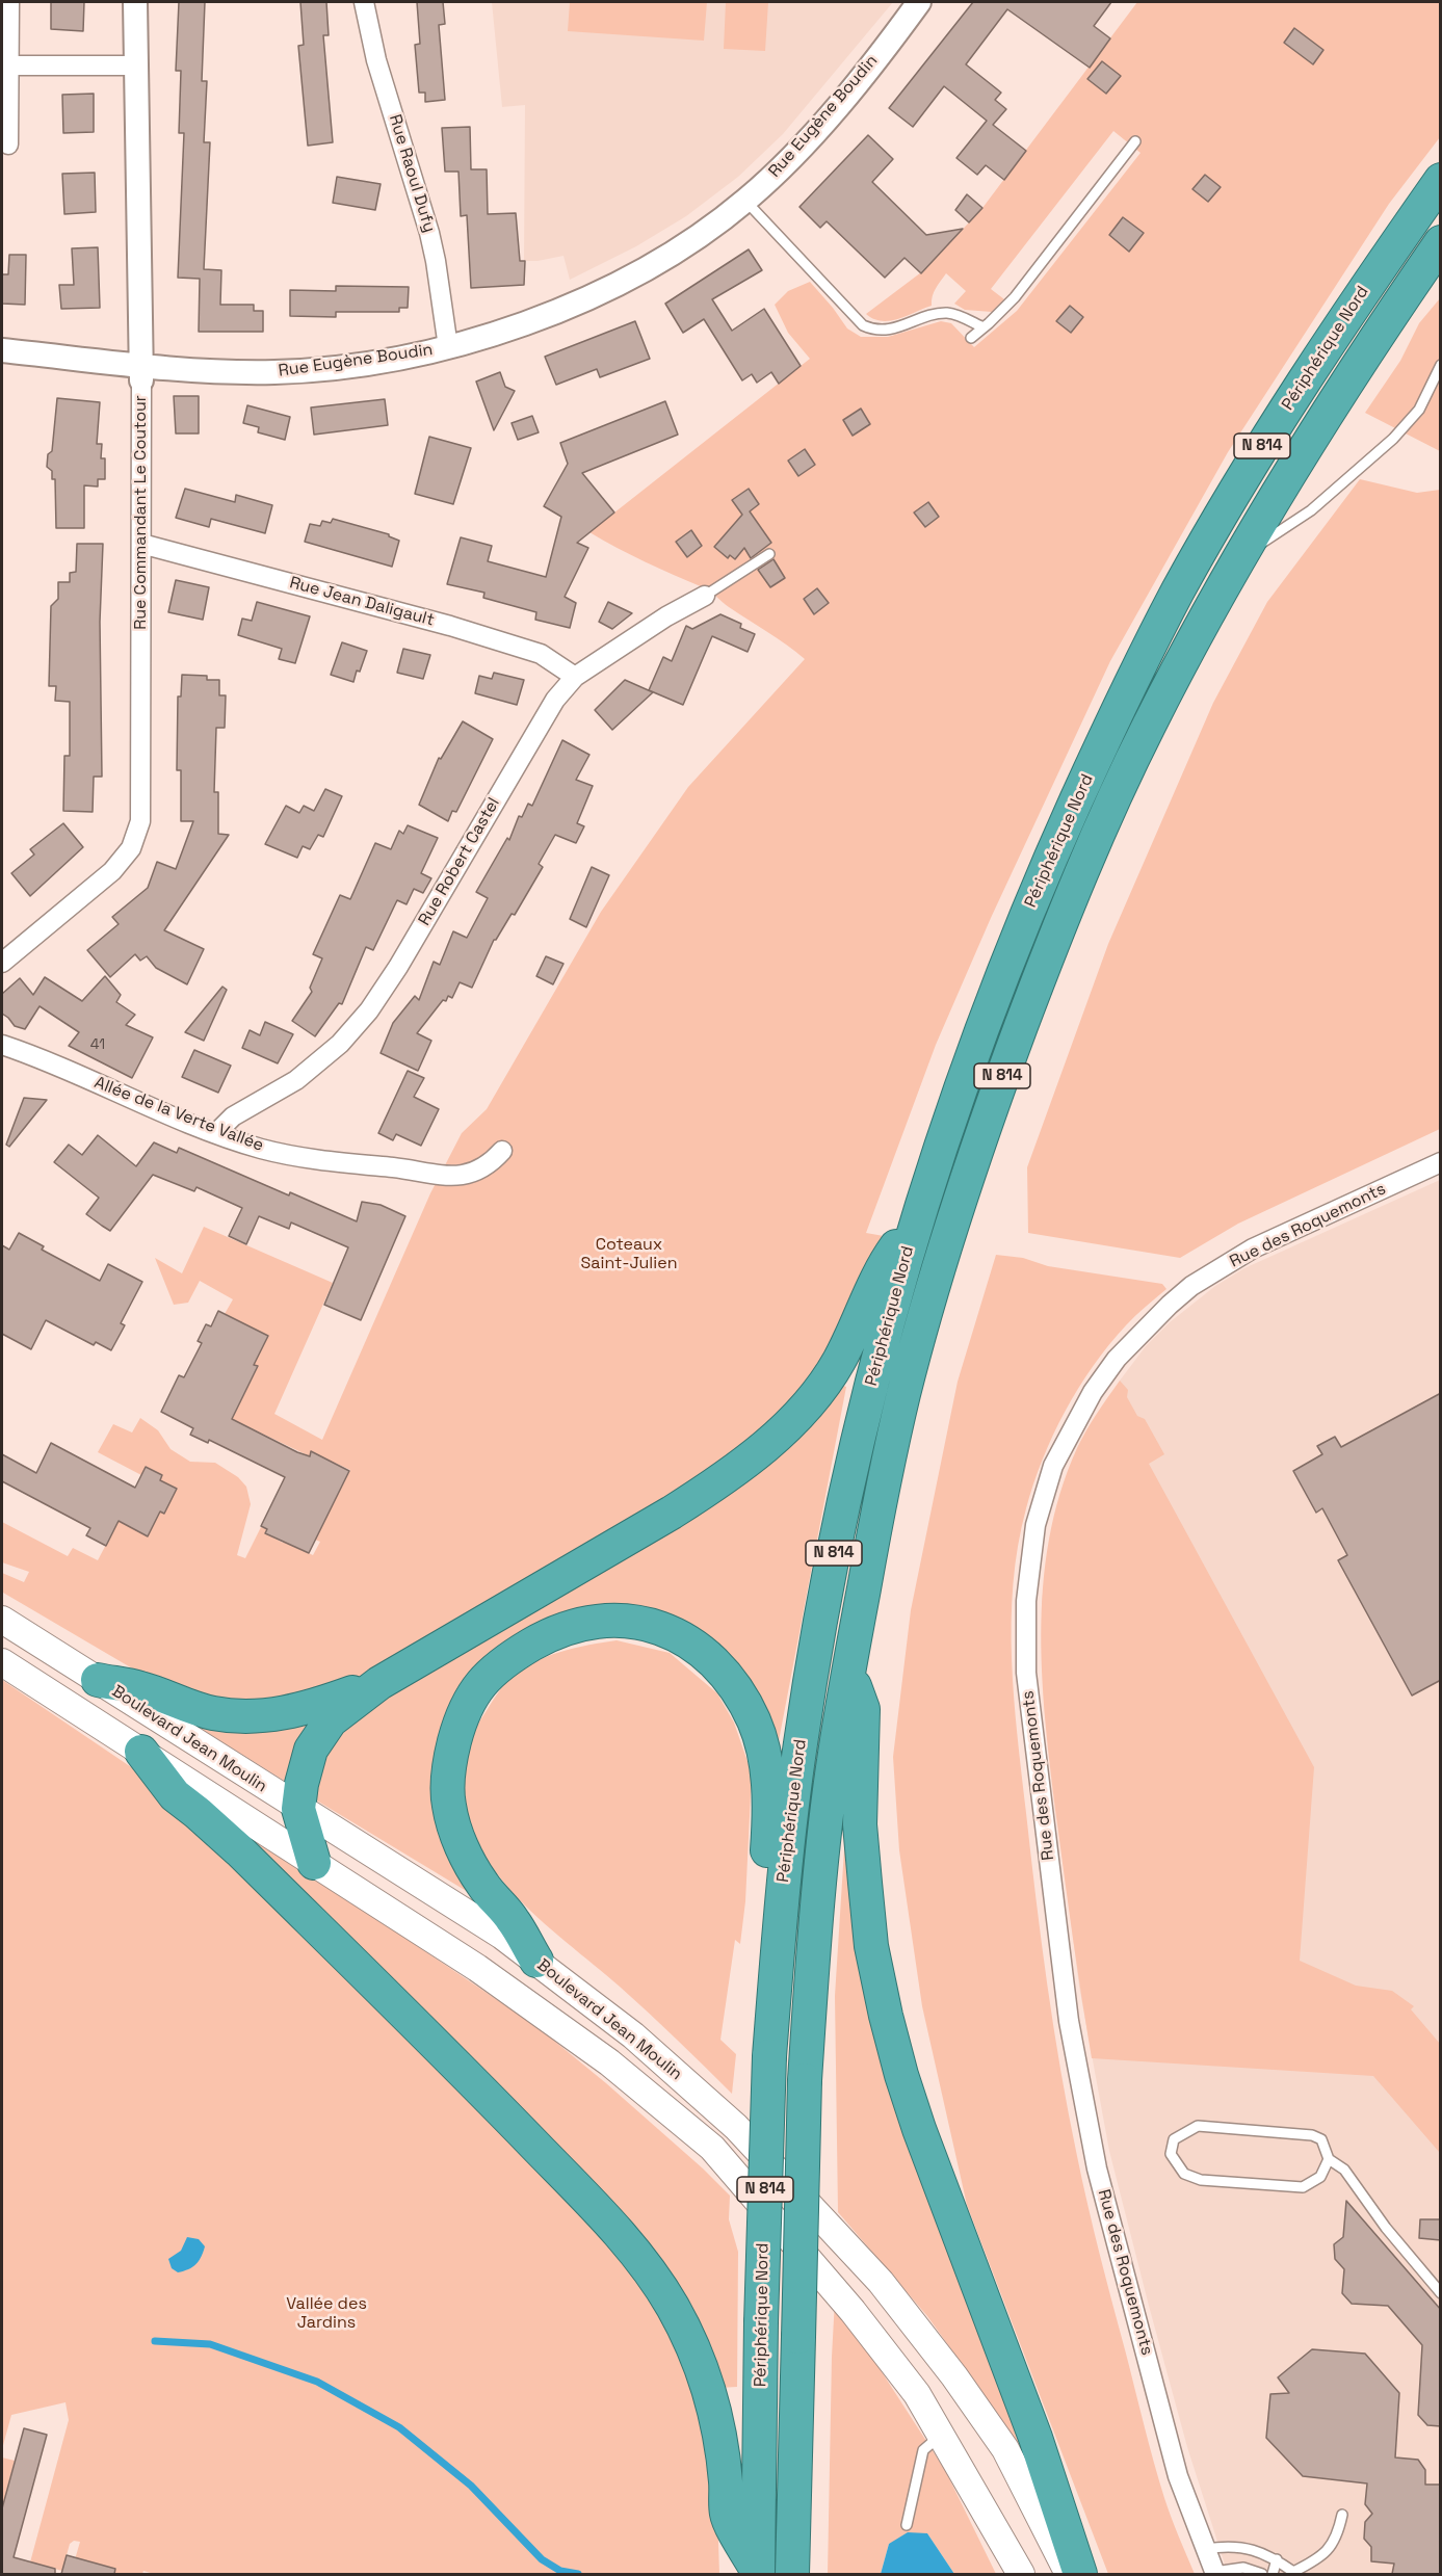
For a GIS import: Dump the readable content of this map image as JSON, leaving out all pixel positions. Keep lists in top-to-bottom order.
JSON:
{
  "streets": {
    "highway": ["Périphérique Nord", "N 814"],
    "main road": ["Boulevard Jean Moulin"],
    "street": [
      "Rue Eugène Boudin",
      "Rue Raoul Dufy",
      "Rue Commandant Le Coutour",
      "Rue Jean Daligault",
      "Rue Robert Castel",
      "Allée de la Verte Vallée",
      "Rue des Roquemonts"
    ]
  },
  "crossings": [
    ["Rue Eugène Boudin", "Rue Raoul Dufy"],
    ["Rue Eugène Boudin", "Rue Commandant Le Coutour"],
    ["Rue Commandant Le Coutour", "Rue Jean Daligault"],
    ["Rue Jean Daligault", "Rue Robert Castel"],
    ["Rue Robert Castel", "Allée de la Verte Vallée"]
  ],
  "parks": ["Coteaux Saint-Julien", "Vallée des Jardins"],
  "house_numbers": ["41"]
}
